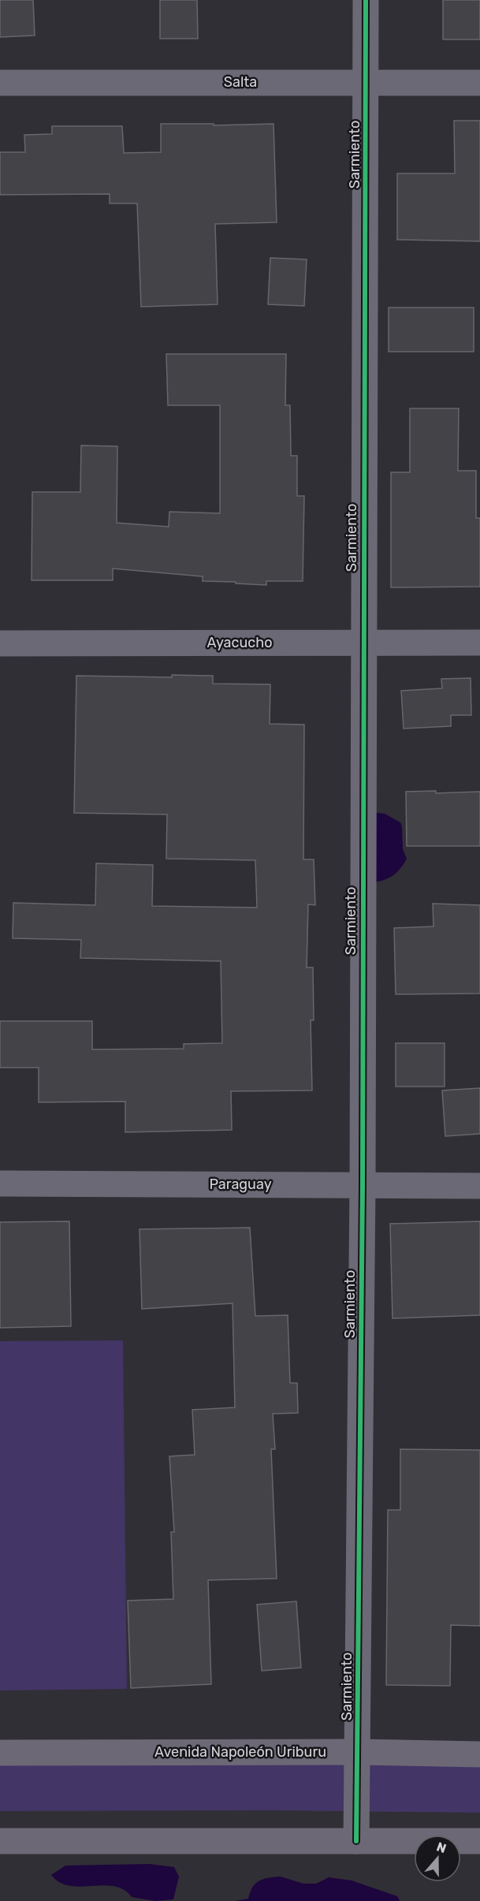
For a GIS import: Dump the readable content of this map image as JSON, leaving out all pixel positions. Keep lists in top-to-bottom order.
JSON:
{
  "streets": {
    "main road": ["Avenida Napoleón Uriburu"],
    "street": [
      "Salta",
      "Sarmiento",
      "Ayacucho",
      "Paraguay"
    ]
  },
  "crossings": [
    ["Salta", "Sarmiento"],
    ["Sarmiento", "Ayacucho"],
    ["Sarmiento", "Paraguay"],
    ["Sarmiento", "Avenida Napoleón Uriburu"]
  ],
  "north": "top"
}
